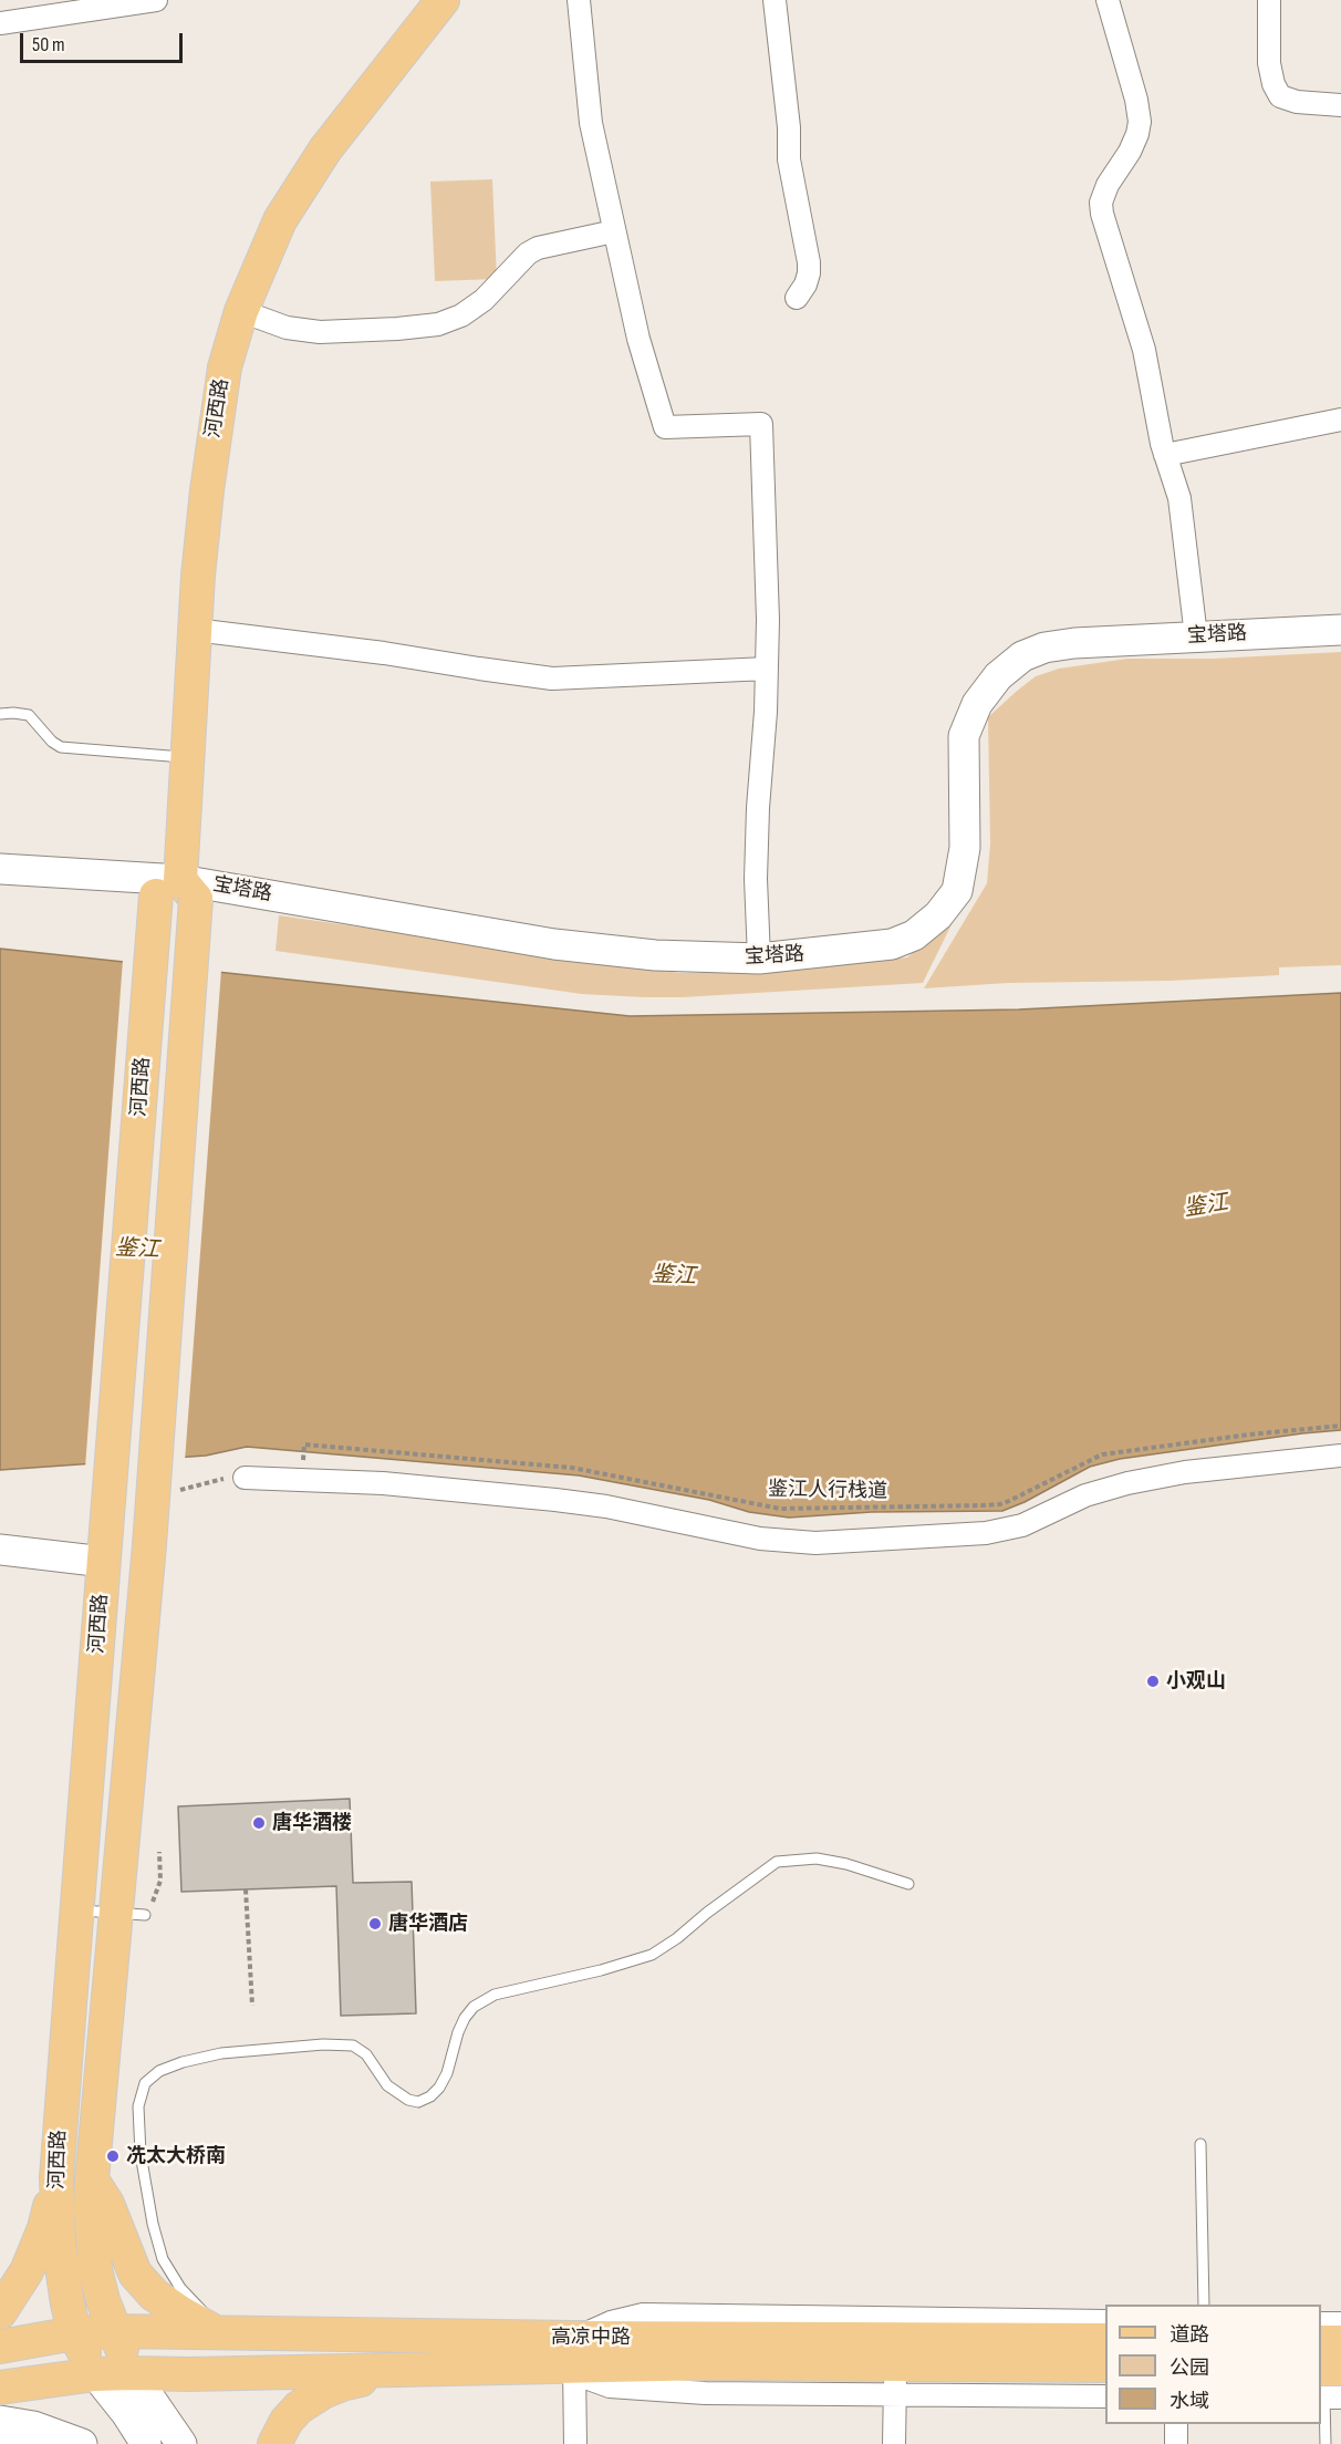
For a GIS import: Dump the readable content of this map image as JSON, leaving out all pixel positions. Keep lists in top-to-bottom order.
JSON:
{
  "streets": {
    "main road": ["河西路", "高凉中路"],
    "street": ["宝塔路"],
    "path": ["鉴江人行栈道"]
  },
  "crossings": [
    ["河西路", "宝塔路"],
    ["河西路", "高凉中路"]
  ],
  "water": ["鉴江"],
  "places": [
    "小观山",
    "唐华酒楼",
    "唐华酒店",
    "冼太大桥南"
  ],
  "legend": ["道路", "公园", "水域"],
  "scale_bar": "50 m"
}
